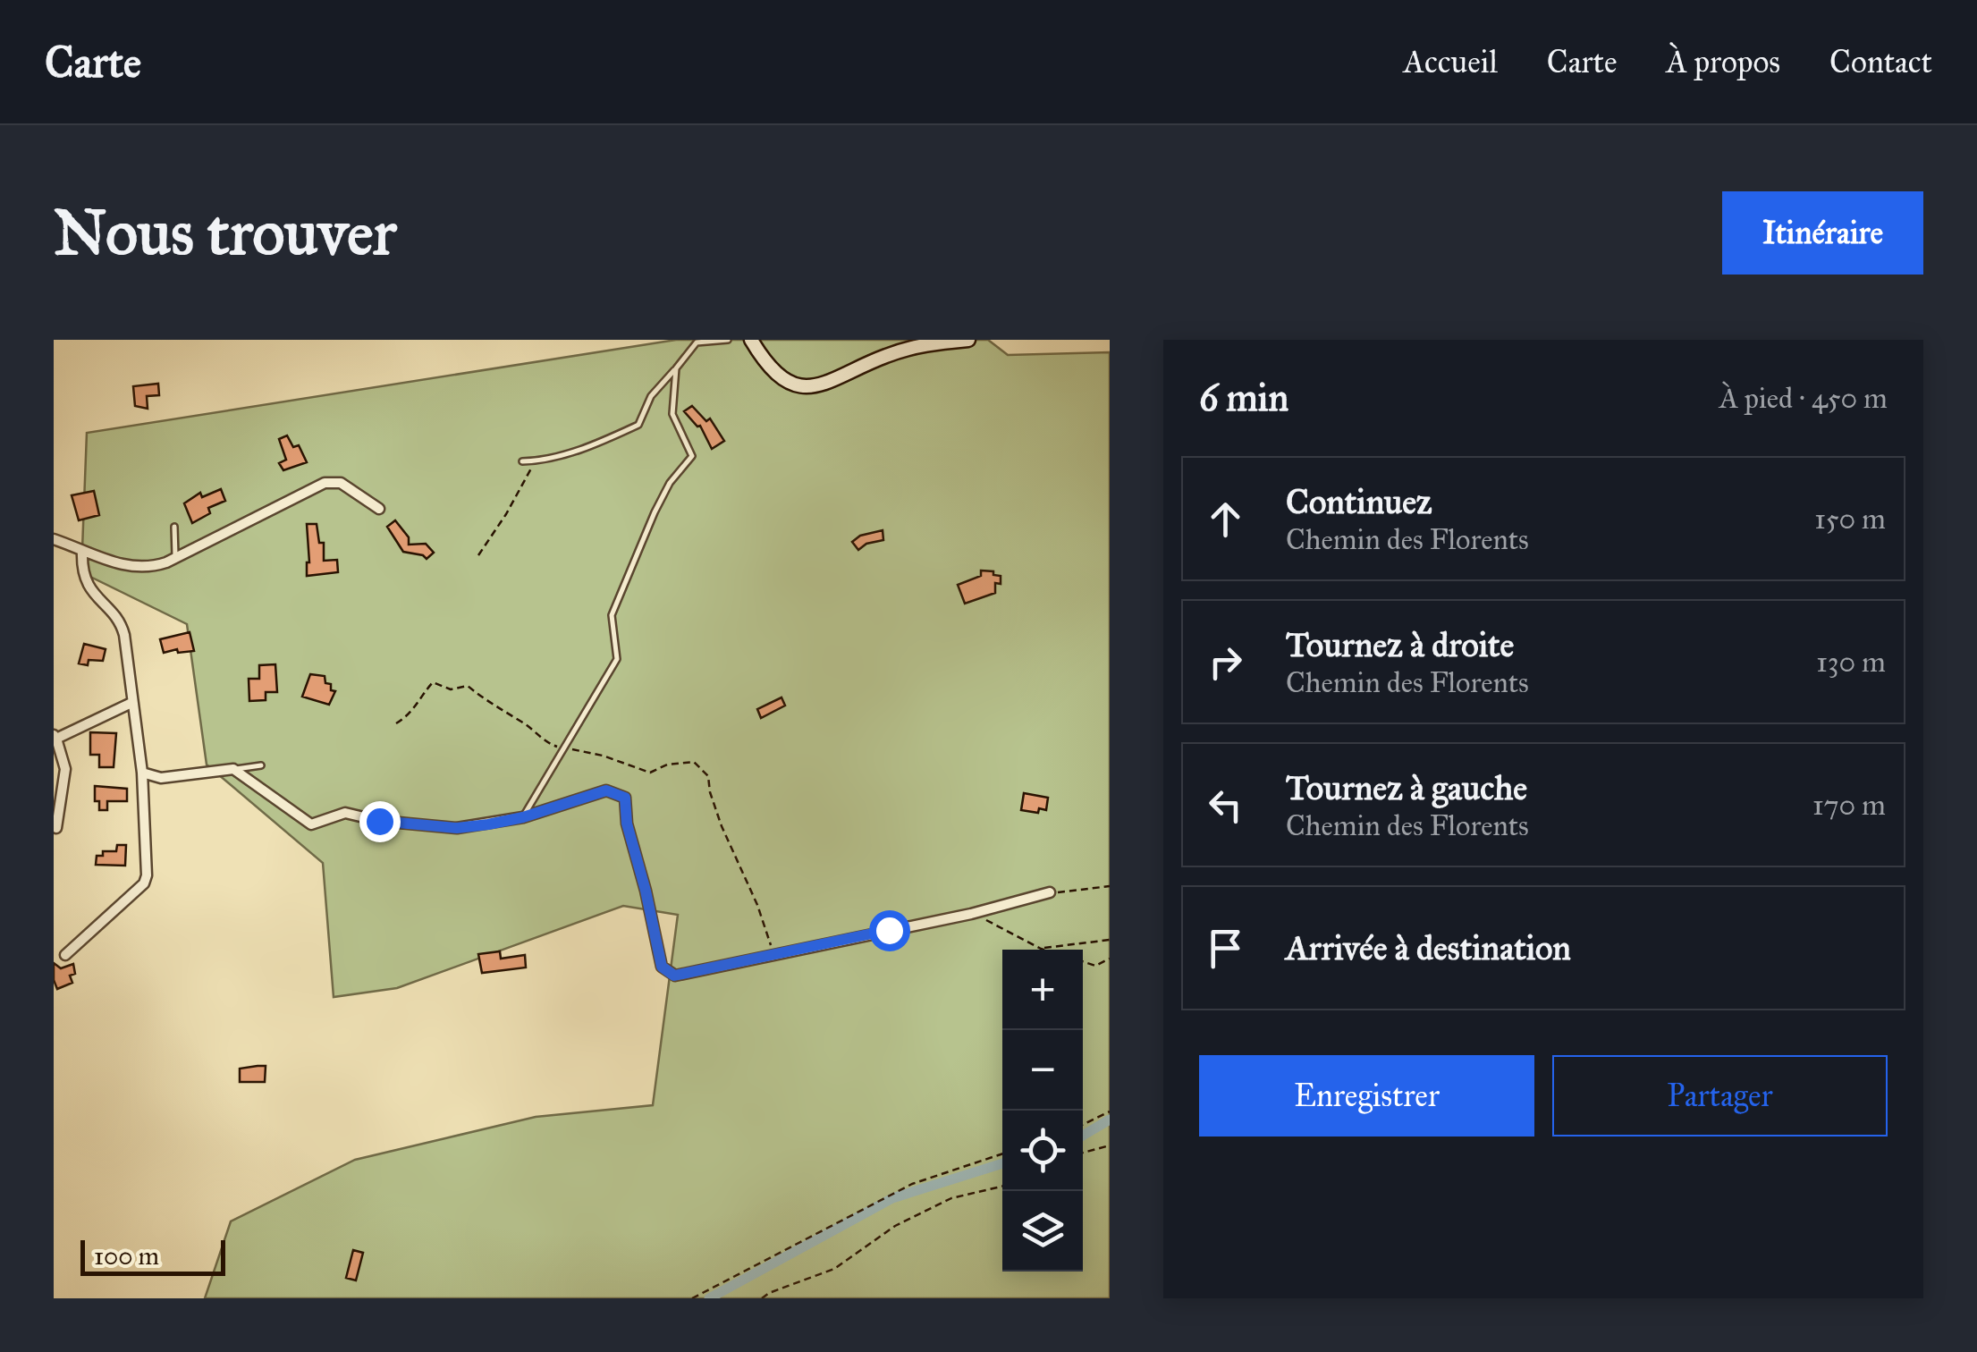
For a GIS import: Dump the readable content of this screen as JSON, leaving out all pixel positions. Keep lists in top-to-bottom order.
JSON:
{
  "scale_bar": "100 m",
  "page": {
    "header": "Carte",
    "nav": [
      "Accueil",
      "Carte",
      "À propos",
      "Contact"
    ],
    "buttons": [
      "Itinéraire",
      ["Enregistrer", "Partager"]
    ],
    "title": "Nous trouver",
    "heading": ["6 min", "À pied · 450 m"],
    "list": [
      ["Continuez", "Chemin des Florents", "150 m"],
      ["Tournez à droite", "Chemin des Florents", "130 m"],
      ["Tournez à gauche", "Chemin des Florents", "170 m"],
      "Arrivée à destination"
    ],
    "map_buttons": ["+", "−"],
    "scale": "100 m"
  }
}
